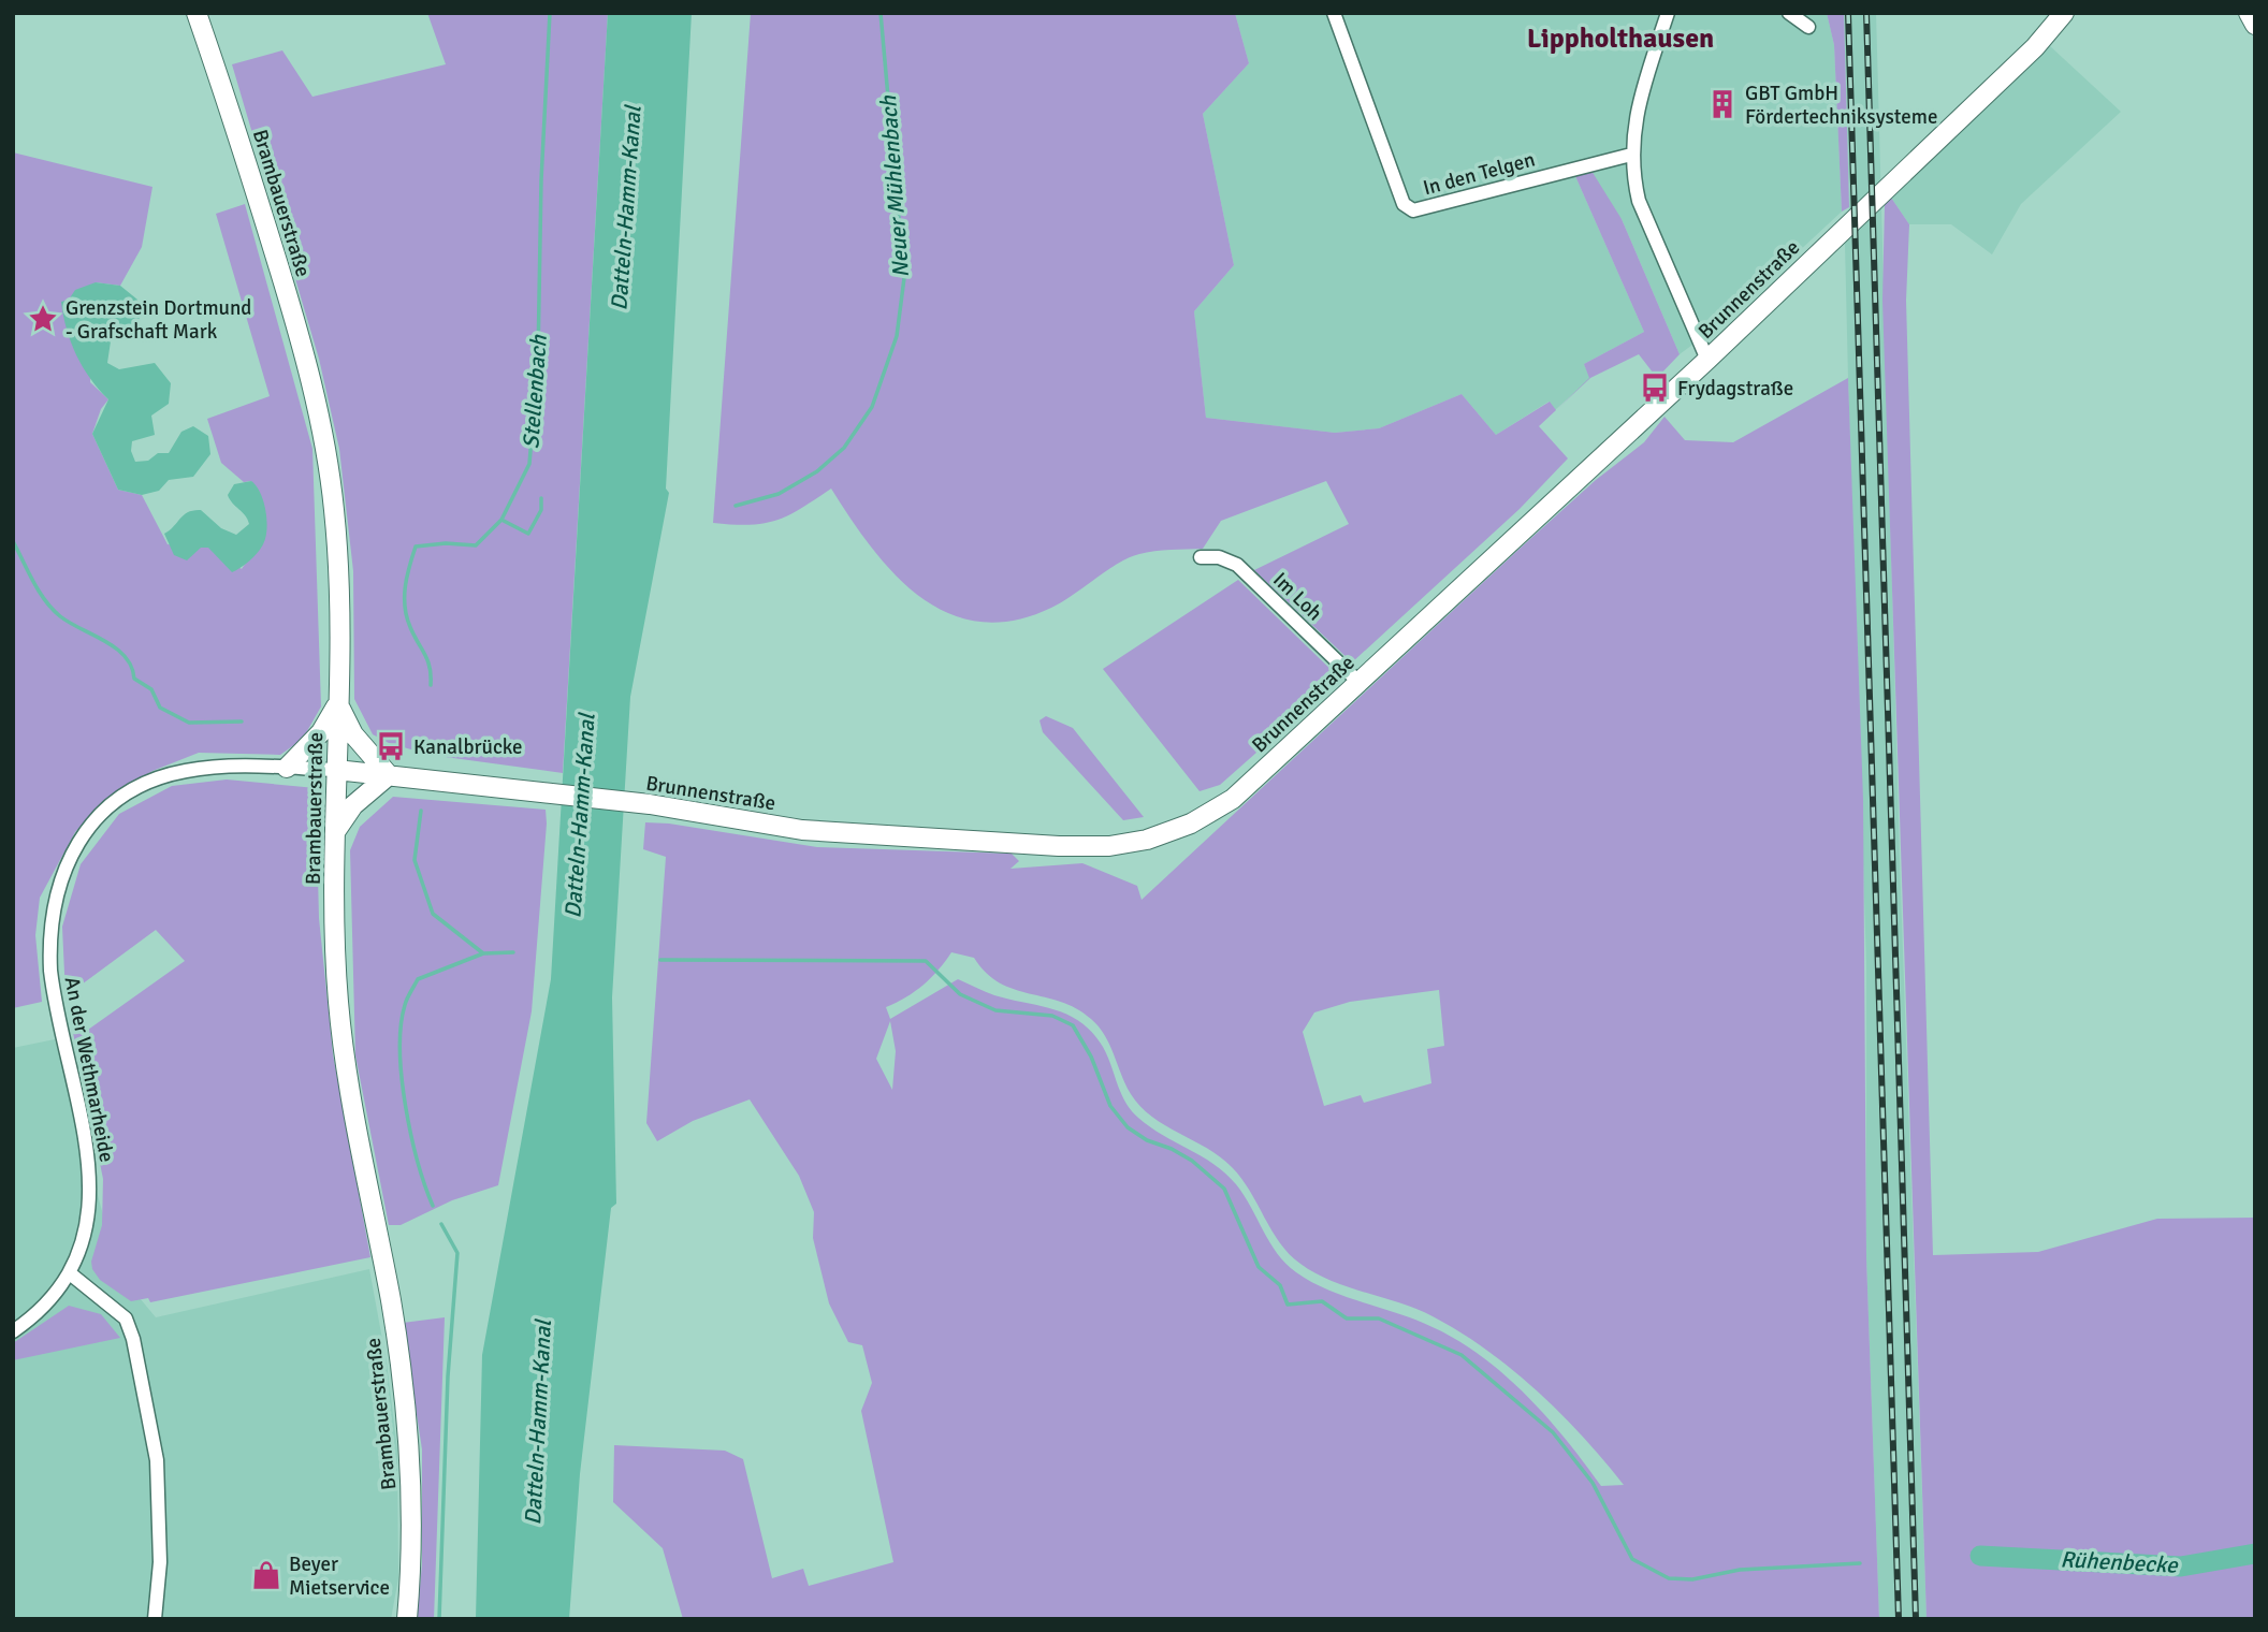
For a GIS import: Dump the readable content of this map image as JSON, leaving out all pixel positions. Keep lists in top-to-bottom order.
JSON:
{
  "streets": {
    "street": [
      "In den Telgen",
      "Brambauerstraße",
      "Brunnenstraße",
      "Im Loh",
      "An der Wethmarheide"
    ]
  },
  "crossings": [
    ["Brambauerstraße", "Brunnenstraße"],
    ["Brambauerstraße", "An der Wethmarheide"],
    ["Brunnenstraße", "Im Loh"],
    ["Brunnenstraße", "An der Wethmarheide"]
  ],
  "districts": ["Lippholthausen"],
  "water": [
    "Neuer Mühlenbach",
    "Datteln-Hamm-Kanal",
    "Stellenbach",
    "Rühenbecke"
  ],
  "places": {
    "building": ["GBT GmbH Fördertechniksysteme"],
    "place": ["Grenzstein Dortmund - Grafschaft Mark"],
    "bus stop": ["Frydagstraße", "Kanalbrücke"],
    "shop": ["Beyer Mietservice"]
  }
}
